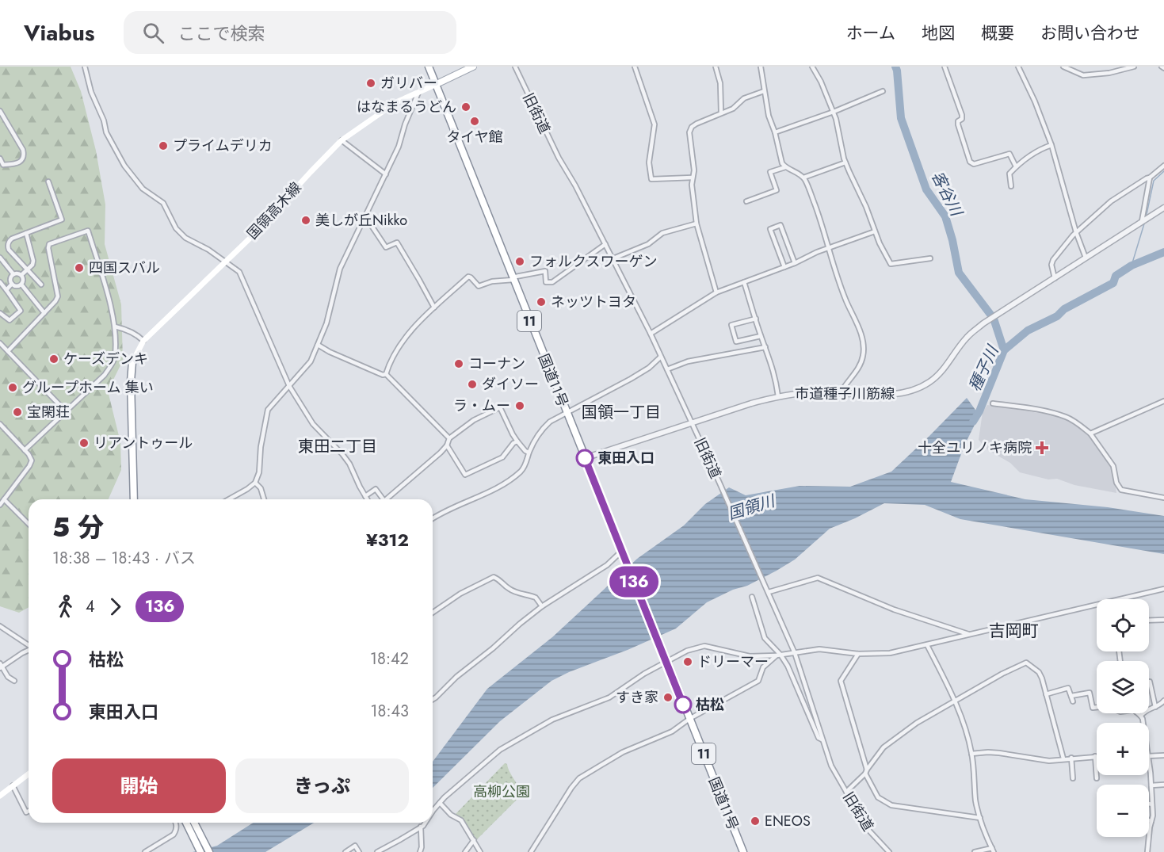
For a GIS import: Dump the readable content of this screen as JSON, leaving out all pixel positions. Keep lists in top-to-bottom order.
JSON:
{
  "streets": {
    "highway": ["11", "国道11号"],
    "main road": ["国領高木線"],
    "street": ["旧街道", "市道種子川筋線"]
  },
  "crossings": [
    ["旧街道", "市道種子川筋線"],
    ["国領高木線", "国道11号"],
    ["国道11号", "市道種子川筋線"]
  ],
  "districts": ["国領一丁目", "東田二丁目", "吉岡町"],
  "water": ["客谷川", "種子川", "国領川"],
  "parks": ["高柳公園"],
  "places": {
    "other": [
      "ガリバー",
      "はなまるうどん",
      "タイヤ館",
      "プライムデリカ",
      "美しが丘Nikko",
      "フォルクスワーゲン",
      "四国スバル",
      "ネッツトヨタ",
      "ケーズデンキ",
      "コーナン",
      "ダイソー",
      "グループホーム 集い",
      "ラ・ムー",
      "宝閑荘",
      "リアントゥール",
      "東田入口",
      "ドリーマー",
      "すき家",
      "枯松",
      "ENEOS"
    ],
    "health": ["十全ユリノキ病院"]
  },
  "lines": ["bus line 136"],
  "page": {
    "header": "Viabus",
    "search": "ここで検索",
    "nav": [
      "ホーム",
      "地図",
      "概要",
      "お問い合わせ"
    ],
    "on_map": "136",
    "heading": ["5 分", "18:38 – 18:43 · バス", "¥312"],
    "legs": ["4", "136"],
    "map_buttons": ["+", "−"],
    "list": [
      {
        "name": "枯松",
        "value": "18:42"
      },
      {
        "name": "東田入口",
        "value": "18:43"
      }
    ],
    "buttons": ["開始", "きっぷ"]
  }
}
